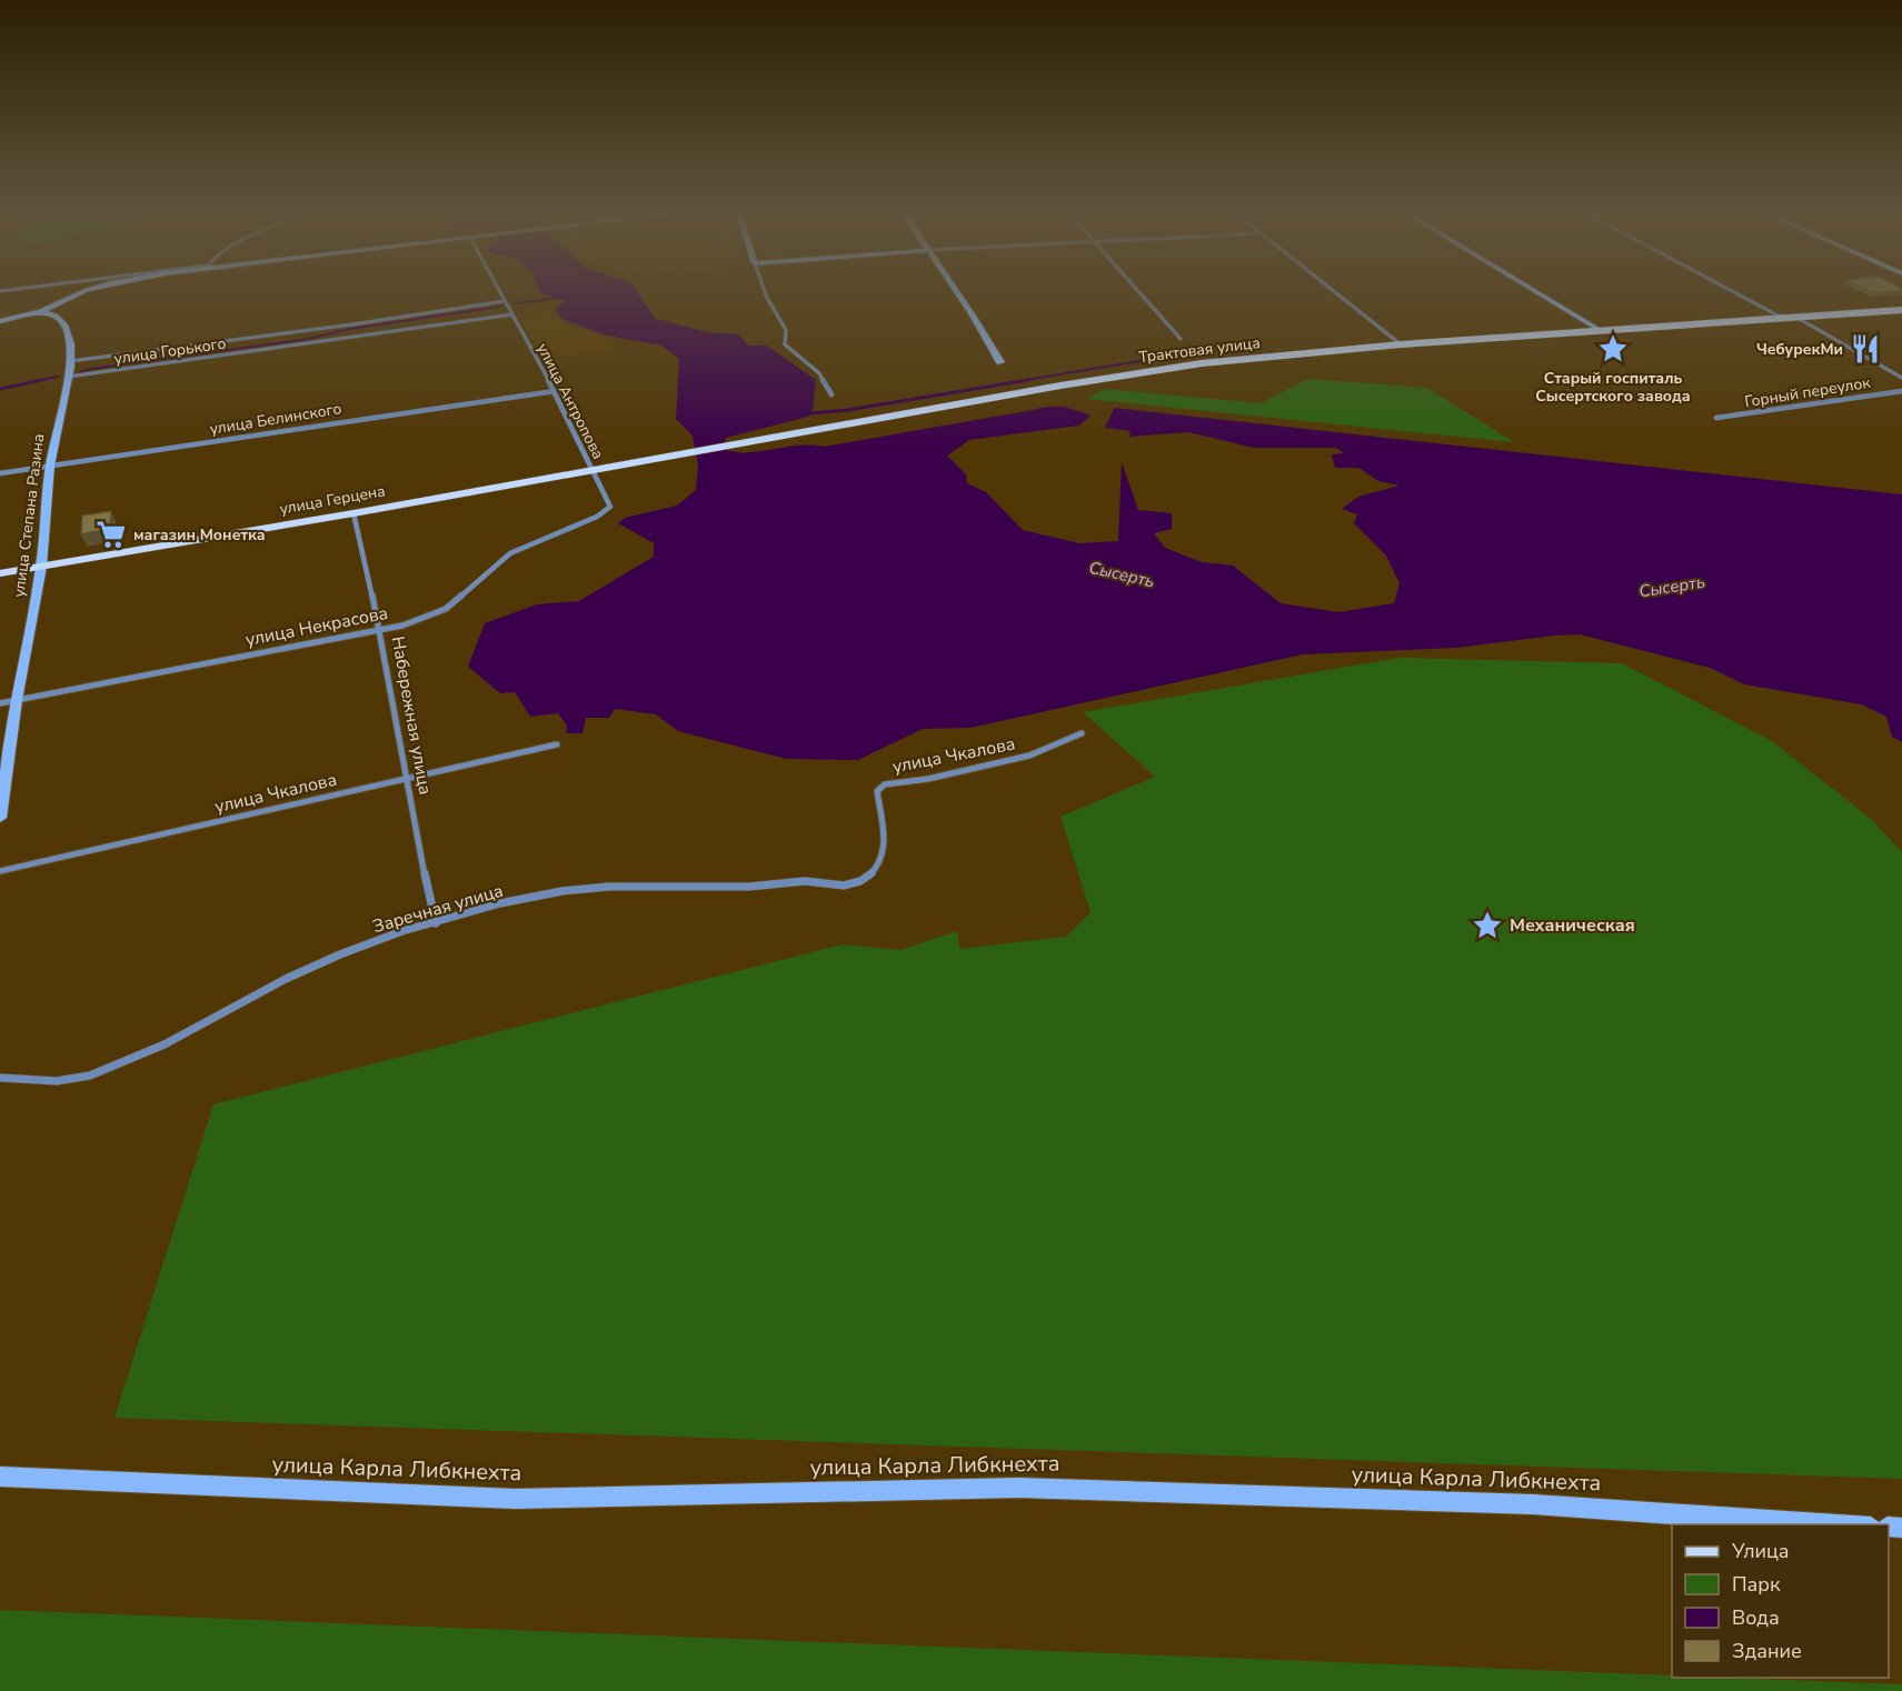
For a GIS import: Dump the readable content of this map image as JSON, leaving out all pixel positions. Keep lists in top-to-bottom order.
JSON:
{
  "streets": {
    "main road": ["Трактовая улица", "улица Герцена"],
    "street": [
      "улица Горького",
      "Горный переулок",
      "улица Антропова",
      "улица Белинского",
      "улица Степана Разина",
      "улица Некрасова",
      "Набережная улица",
      "улица Чкалова",
      "Заречная улица",
      "улица Карла Либкнехта"
    ]
  },
  "crossings": [
    ["Трактовая улица", "улица Герцена"],
    ["улица Горького", "улица Антропова"],
    ["улица Горького", "улица Степана Разина"],
    ["улица Антропова", "улица Белинского"],
    ["улица Антропова", "улица Герцена"],
    ["улица Антропова", "улица Некрасова"],
    ["улица Белинского", "улица Степана Разина"],
    ["улица Герцена", "улица Степана Разина"],
    ["улица Герцена", "Набережная улица"],
    ["улица Степана Разина", "улица Некрасова"],
    ["улица Некрасова", "Набережная улица"],
    ["Набережная улица", "улица Чкалова"],
    ["Набережная улица", "Заречная улица"],
    ["улица Чкалова", "Заречная улица"]
  ],
  "water": ["Сысерть"],
  "places": {
    "place": ["Старый госпиталь Сысертского завода", "Механическая"],
    "restaurant": ["ЧебурекМи"],
    "supermarket": ["магазин Монетка"]
  },
  "legend": [
    "Улица",
    "Парк",
    "Вода",
    "Здание"
  ]
}
